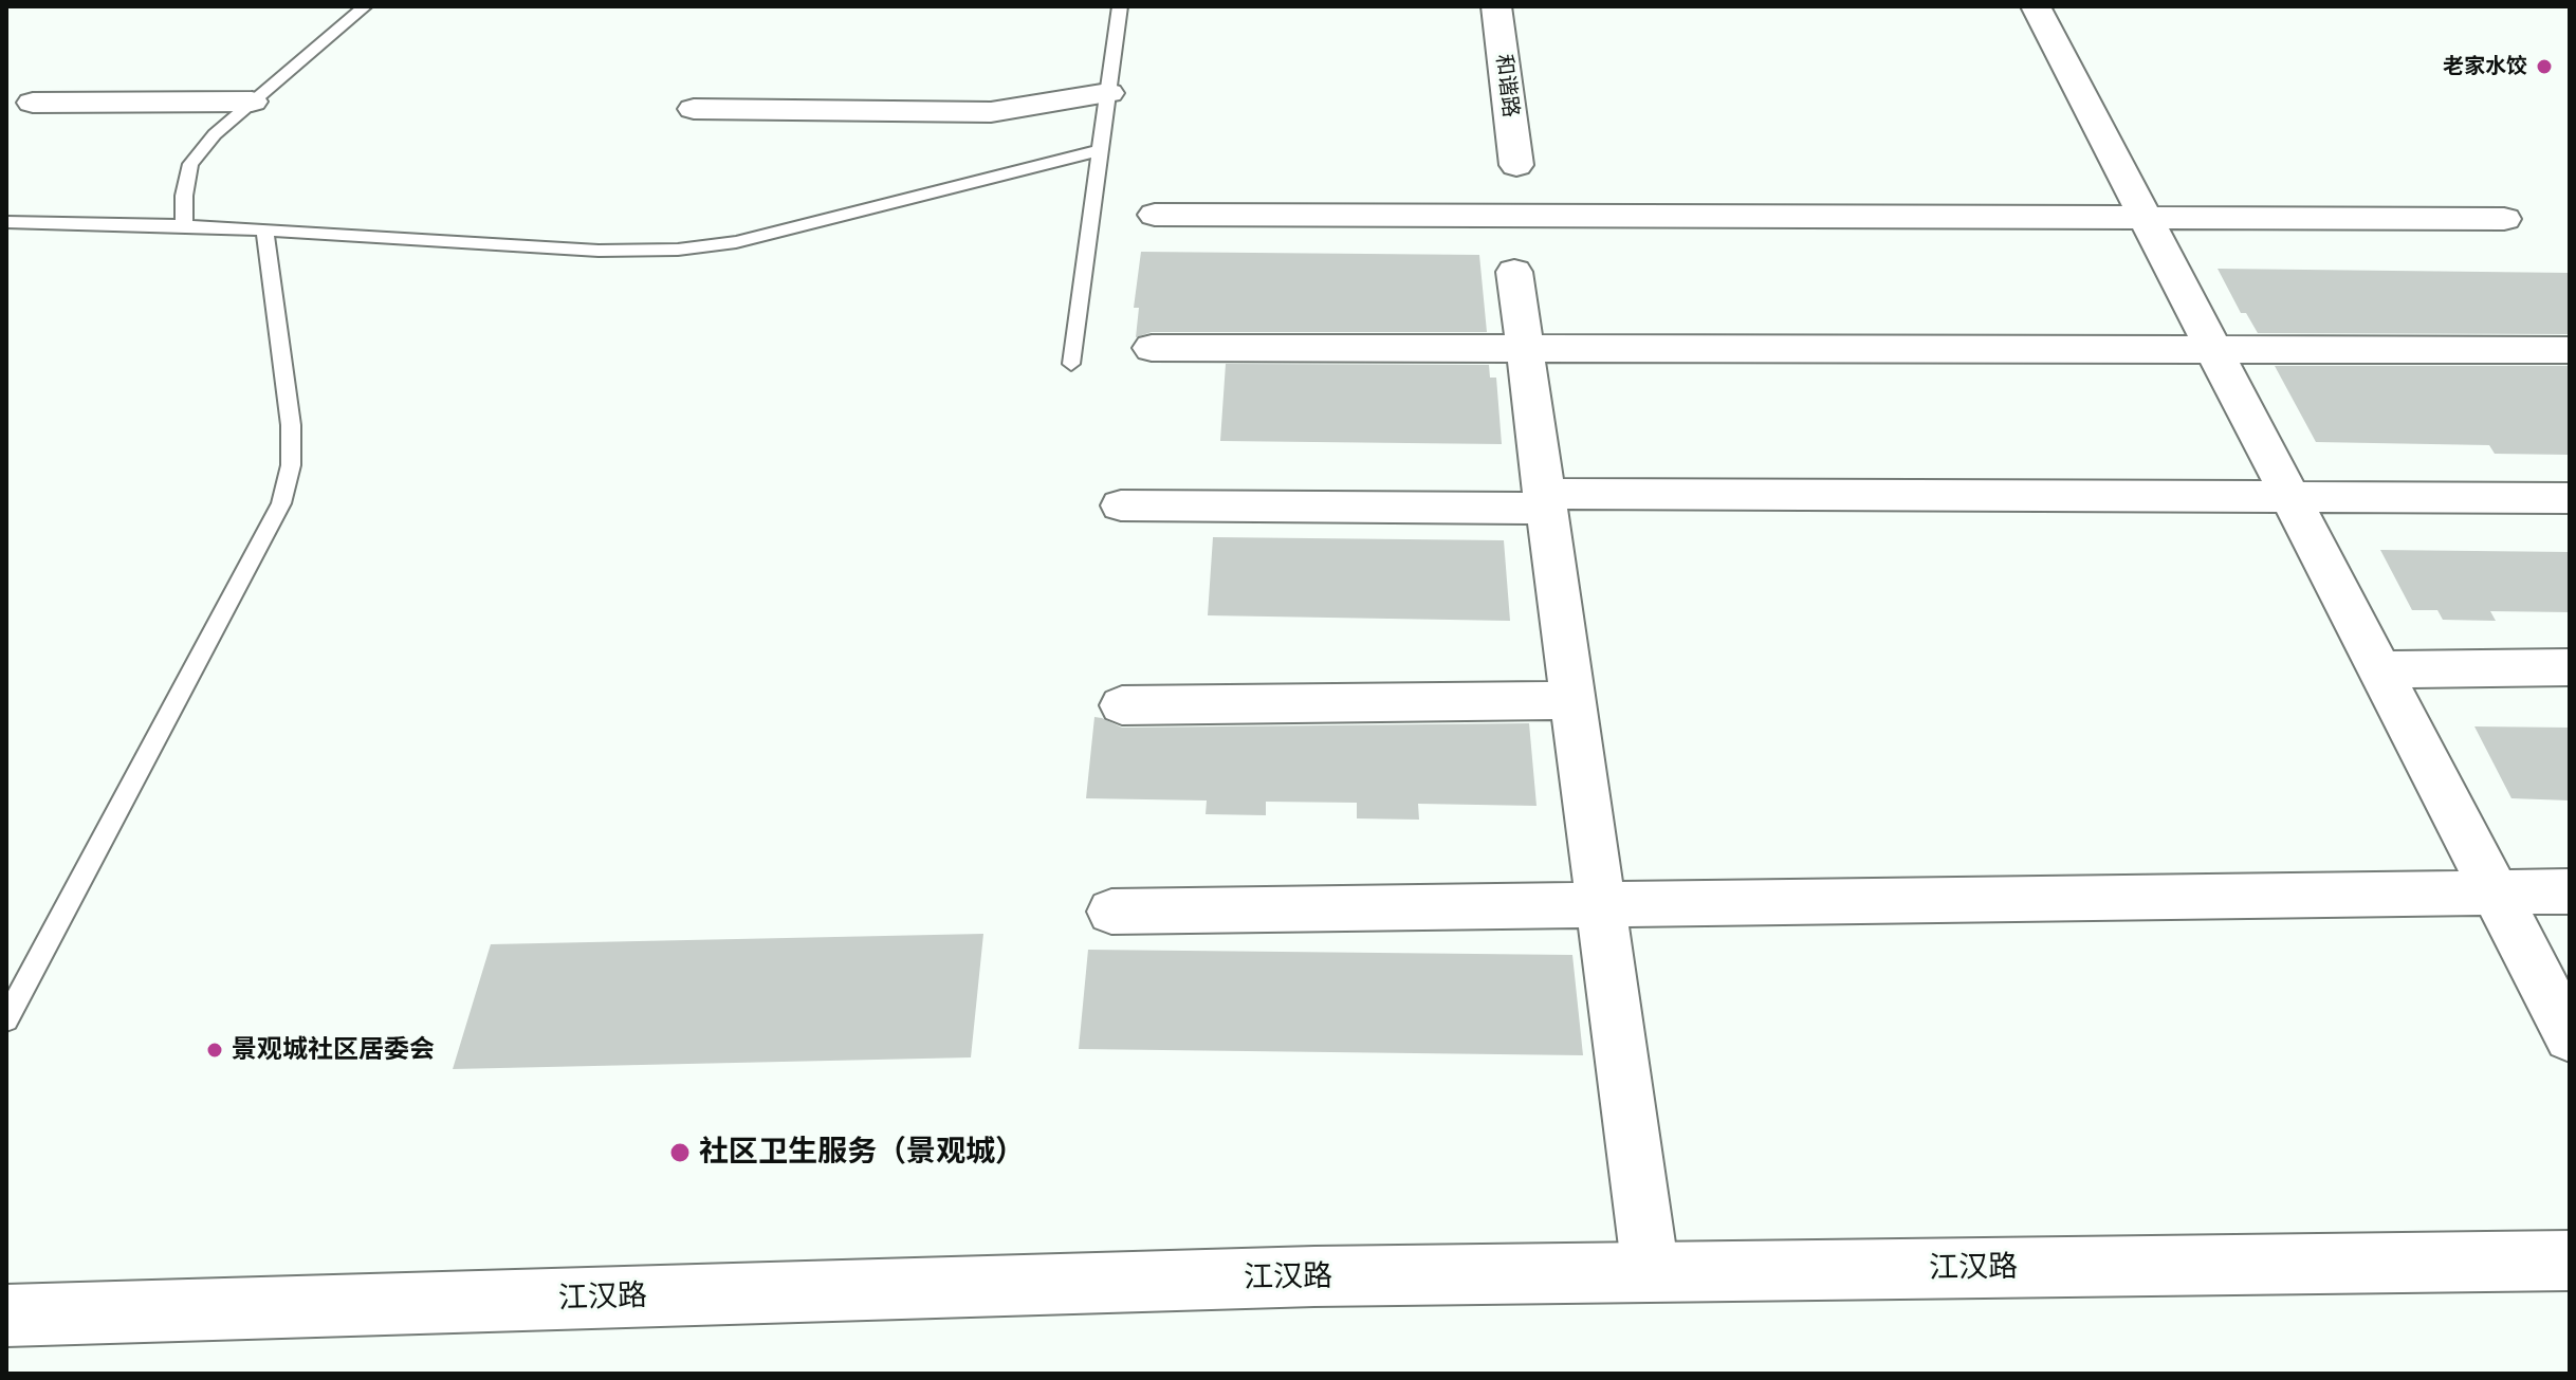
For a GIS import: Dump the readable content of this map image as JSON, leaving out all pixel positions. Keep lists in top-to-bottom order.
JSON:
{
  "streets": {
    "street": ["和谐路", "江汉路"]
  },
  "places": ["老家水饺", "景观城社区居委会", "社区卫生服务（景观城）"]
}
